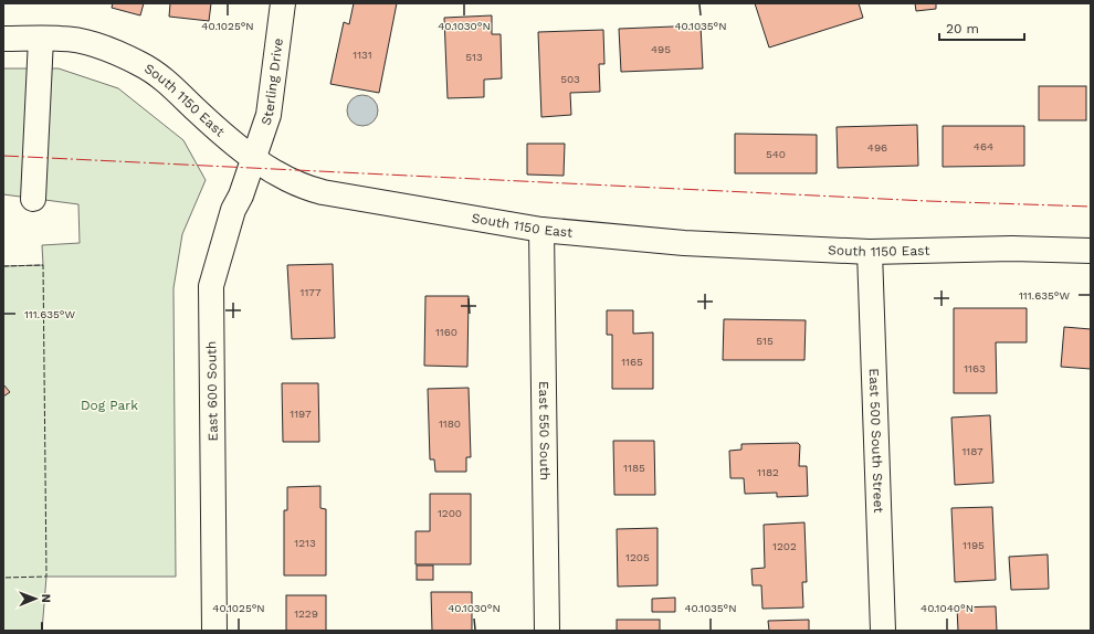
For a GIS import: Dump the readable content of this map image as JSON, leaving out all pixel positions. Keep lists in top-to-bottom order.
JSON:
{
  "streets": {
    "street": [
      "Sterling Drive",
      "South 1150 East",
      "East 600 South",
      "East 550 South",
      "East 500 South Street"
    ]
  },
  "crossings": [
    ["Sterling Drive", "South 1150 East"],
    ["Sterling Drive", "East 600 South"],
    ["South 1150 East", "East 600 South"],
    ["South 1150 East", "East 550 South"],
    ["South 1150 East", "East 500 South Street"]
  ],
  "parks": ["Dog Park"],
  "house_numbers": [
    "495",
    "1131",
    "513",
    "503",
    "464",
    "496",
    "540",
    "1177",
    "1160",
    "515",
    "1165",
    "1163",
    "1197",
    "1180",
    "1187",
    "1185",
    "1182",
    "1200",
    "1213",
    "1195",
    "1202",
    "1205",
    "1229"
  ],
  "scale_bar": "20 m",
  "north": "right",
  "coordinates": [
    "40.1025°N",
    "40.1030°N",
    "40.1035°N",
    "111.635°W",
    "40.1040°N"
  ]
}
